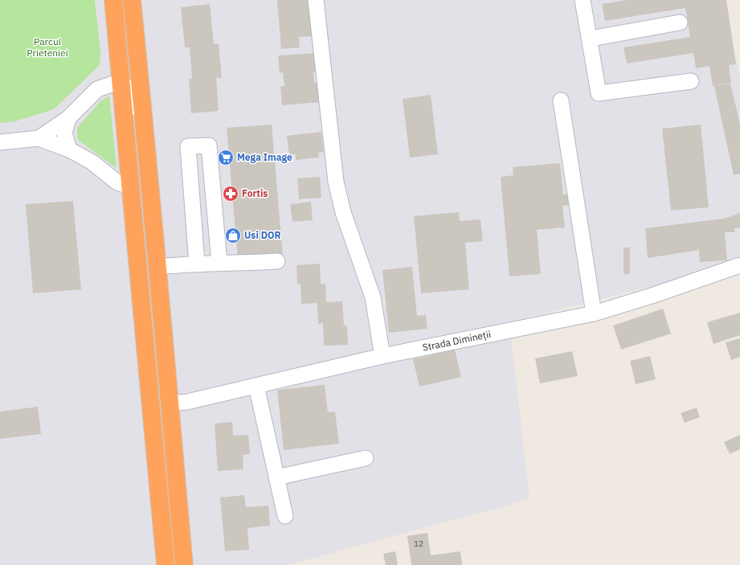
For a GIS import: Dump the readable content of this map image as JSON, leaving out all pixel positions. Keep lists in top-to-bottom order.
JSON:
{
  "streets": {
    "street": ["Strada Dimineții"]
  },
  "parks": ["Parcul Prieteniei"],
  "places": {
    "supermarket": ["Mega Image"],
    "pharmacy": ["Fortis"],
    "shop": ["Usi DOR"]
  },
  "house_numbers": ["12"]
}
